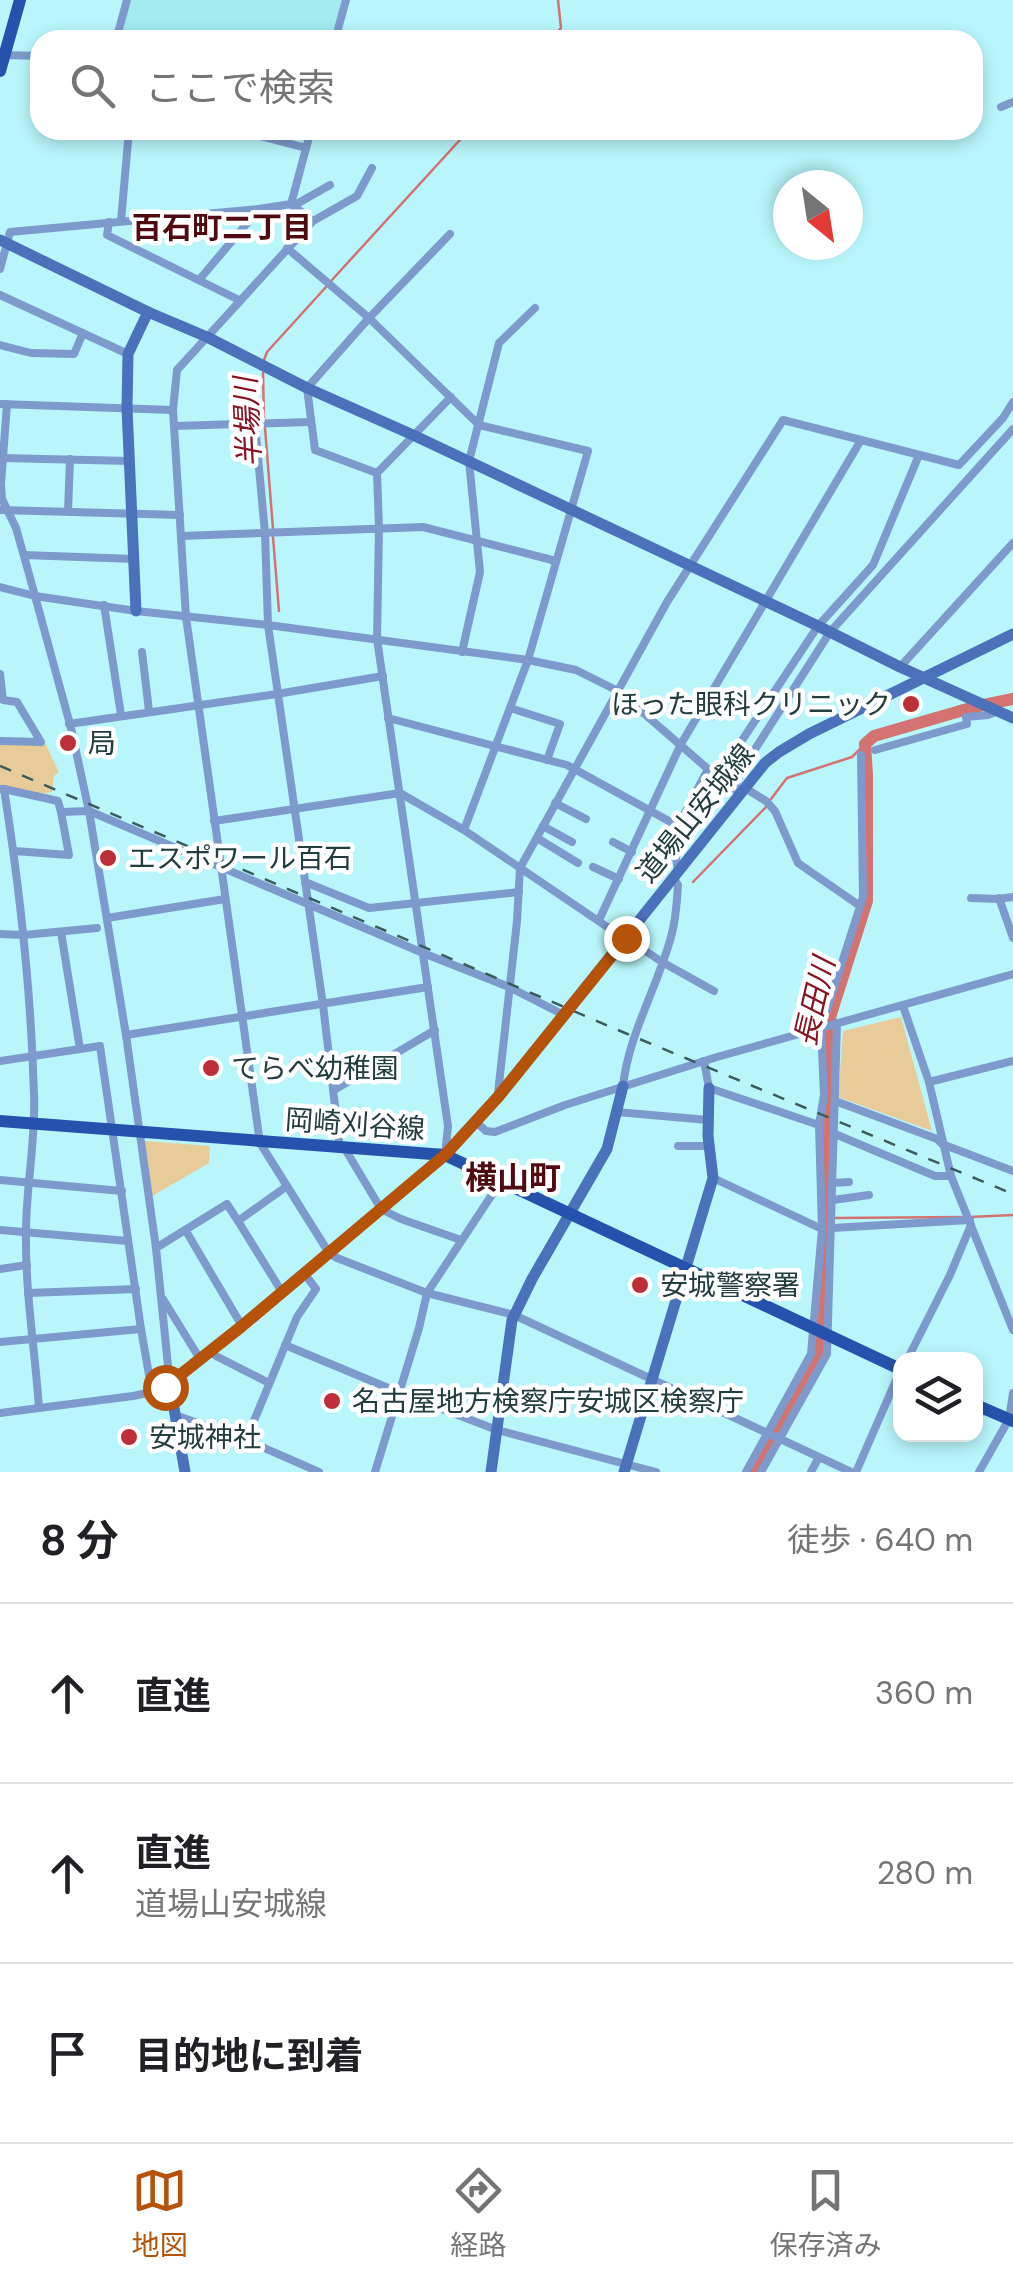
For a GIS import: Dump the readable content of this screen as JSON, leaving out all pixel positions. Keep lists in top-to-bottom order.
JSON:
{
  "streets": {
    "main road": ["岡崎刈谷線"],
    "street": ["道場山安城線"]
  },
  "crossings": [
    ["道場山安城線", "岡崎刈谷線"]
  ],
  "districts": ["百石町二丁目", "横山町"],
  "water": ["半場川", "長田川"],
  "places": [
    "ほった眼科クリニック",
    "局",
    "エスポワール百石",
    "てらべ幼稚園",
    "安城警察署",
    "名古屋地方検察庁安城区検察庁",
    "安城神社"
  ],
  "north": "bottom right",
  "page": {
    "search": "ここで検索",
    "heading": ["8 分", "徒歩 · 640 m"],
    "list": [
      ["直進", "360 m"],
      ["直進", "道場山安城線", "280 m"],
      "目的地に到着"
    ],
    "nav": ["地図", "経路", "保存済み"]
  }
}
